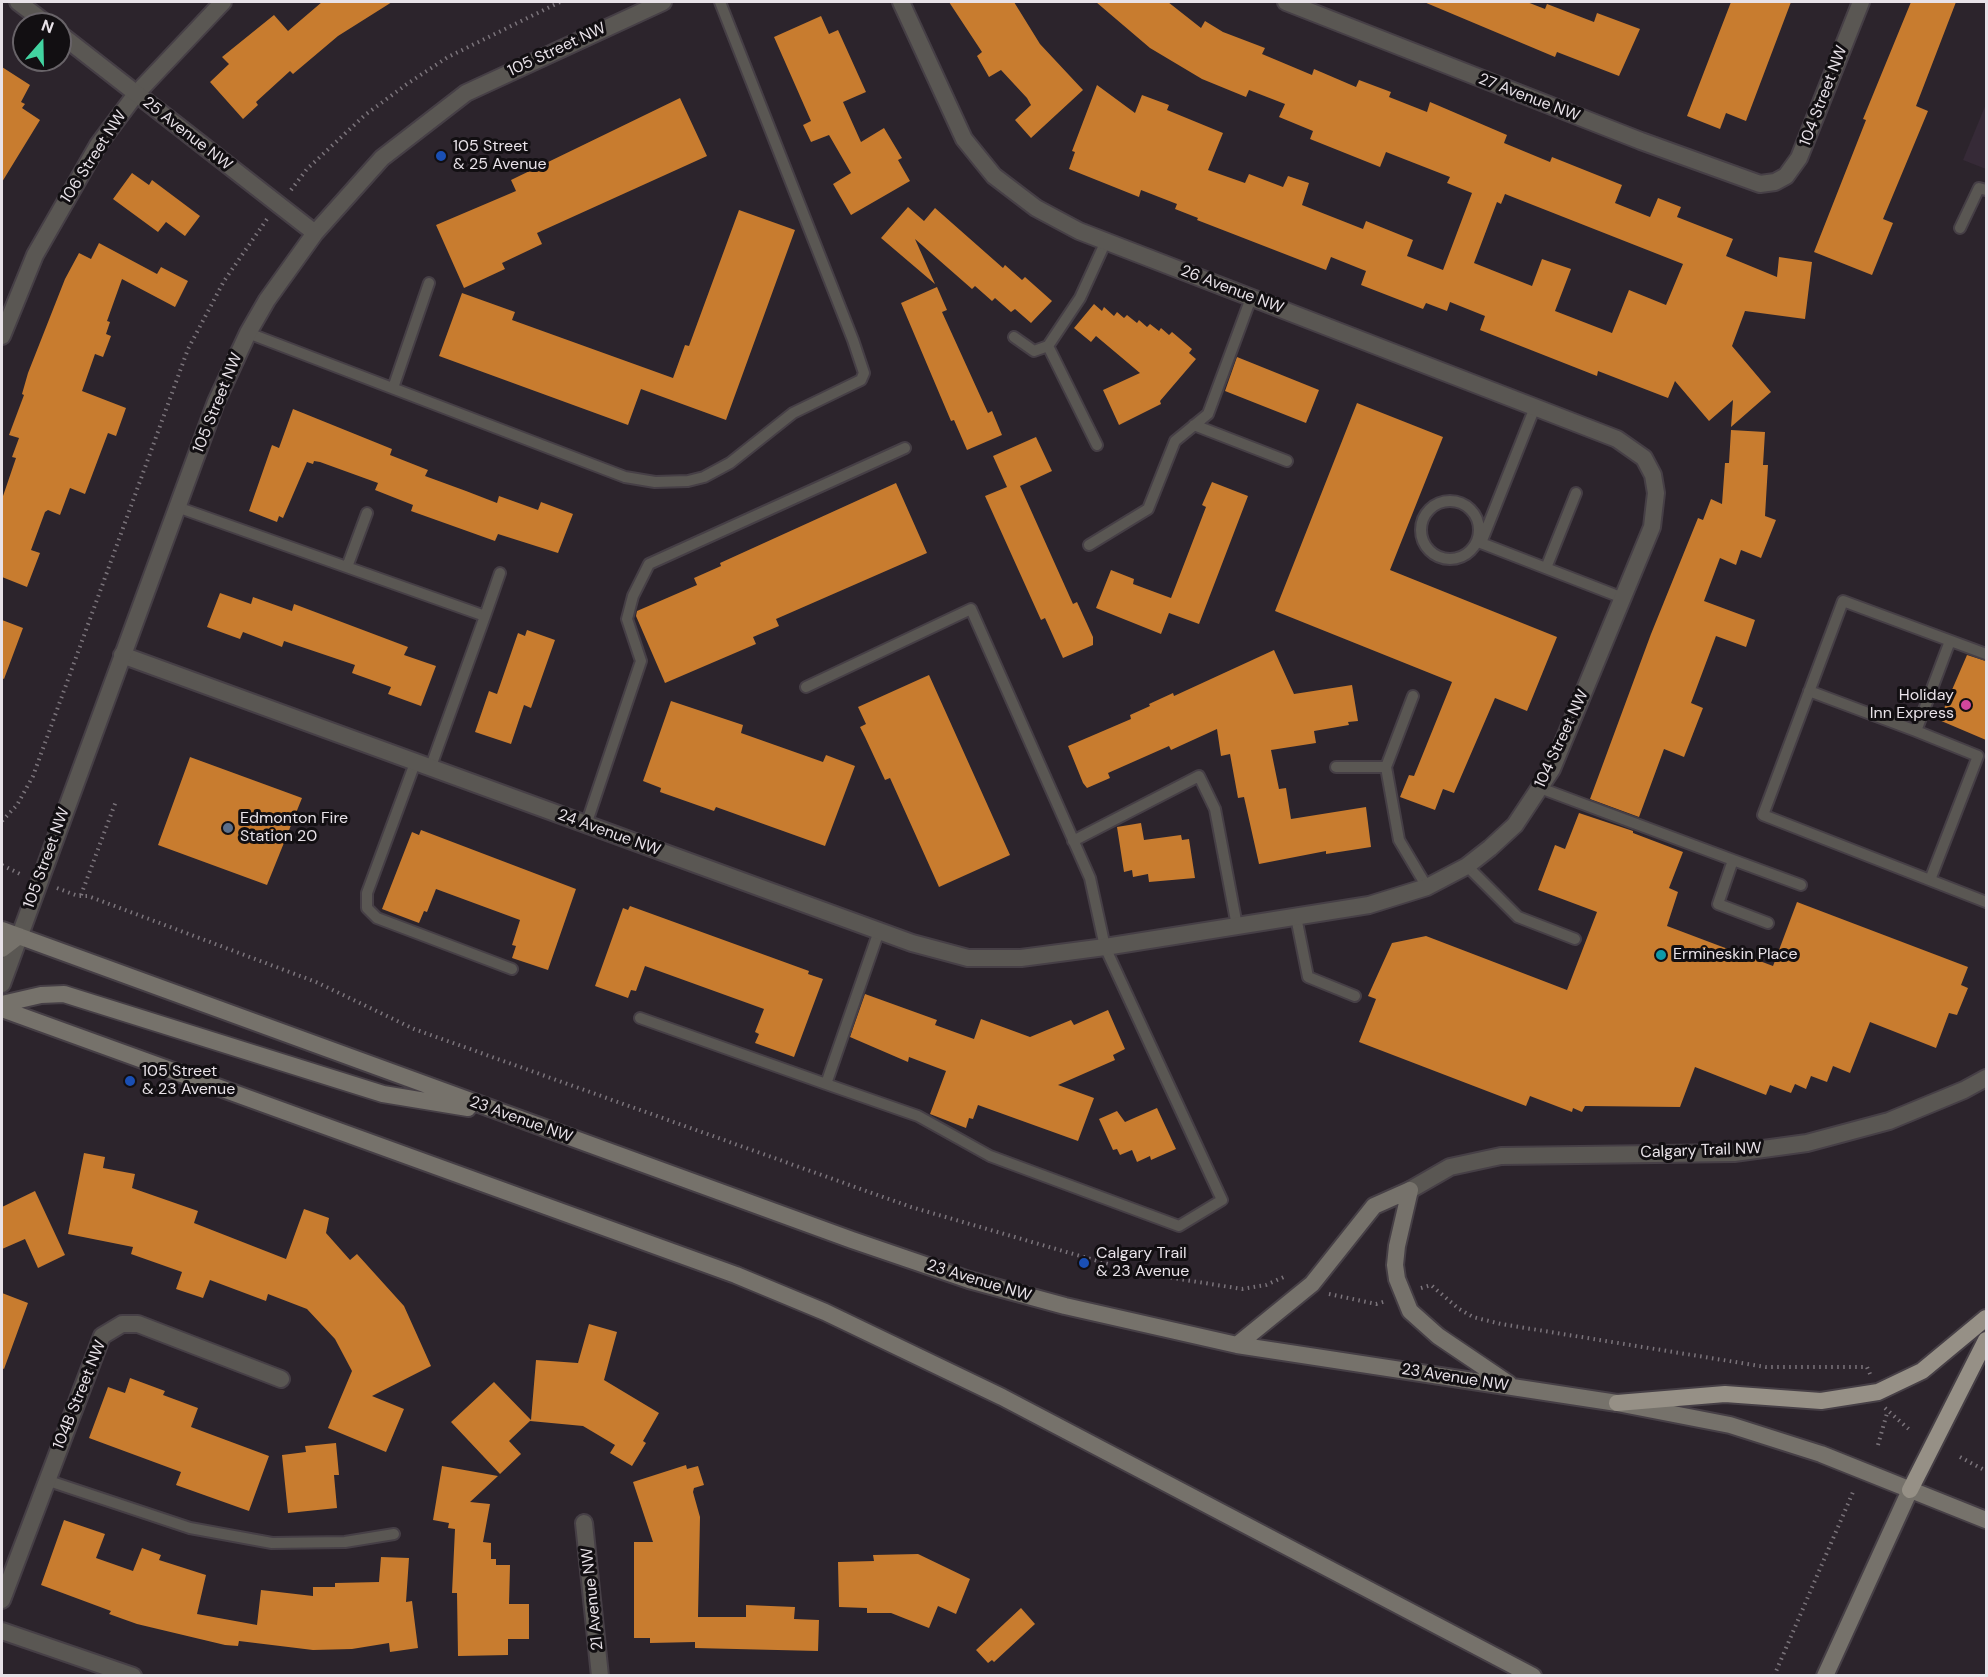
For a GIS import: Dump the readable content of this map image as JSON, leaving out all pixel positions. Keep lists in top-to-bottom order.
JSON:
{
  "streets": {
    "main road": ["23 Avenue NW"],
    "street": [
      "105 Street NW",
      "104 Street NW",
      "27 Avenue NW",
      "25 Avenue NW",
      "106 Street NW",
      "26 Avenue NW",
      "24 Avenue NW",
      "Calgary Trail NW",
      "104B Street NW",
      "21 Avenue NW"
    ]
  },
  "crossings": [
    ["105 Street NW", "25 Avenue NW"],
    ["105 Street NW", "24 Avenue NW"],
    ["105 Street NW", "23 Avenue NW"],
    ["104 Street NW", "27 Avenue NW"],
    ["104 Street NW", "26 Avenue NW"],
    ["104 Street NW", "24 Avenue NW"],
    ["25 Avenue NW", "106 Street NW"]
  ],
  "places": [
    "105 Street & 25 Avenue",
    "Holiday Inn Express",
    "Edmonton Fire Station 20",
    "Ermineskin Place",
    "105 Street & 23 Avenue",
    "Calgary Trail & 23 Avenue"
  ],
  "north": "top"
}
